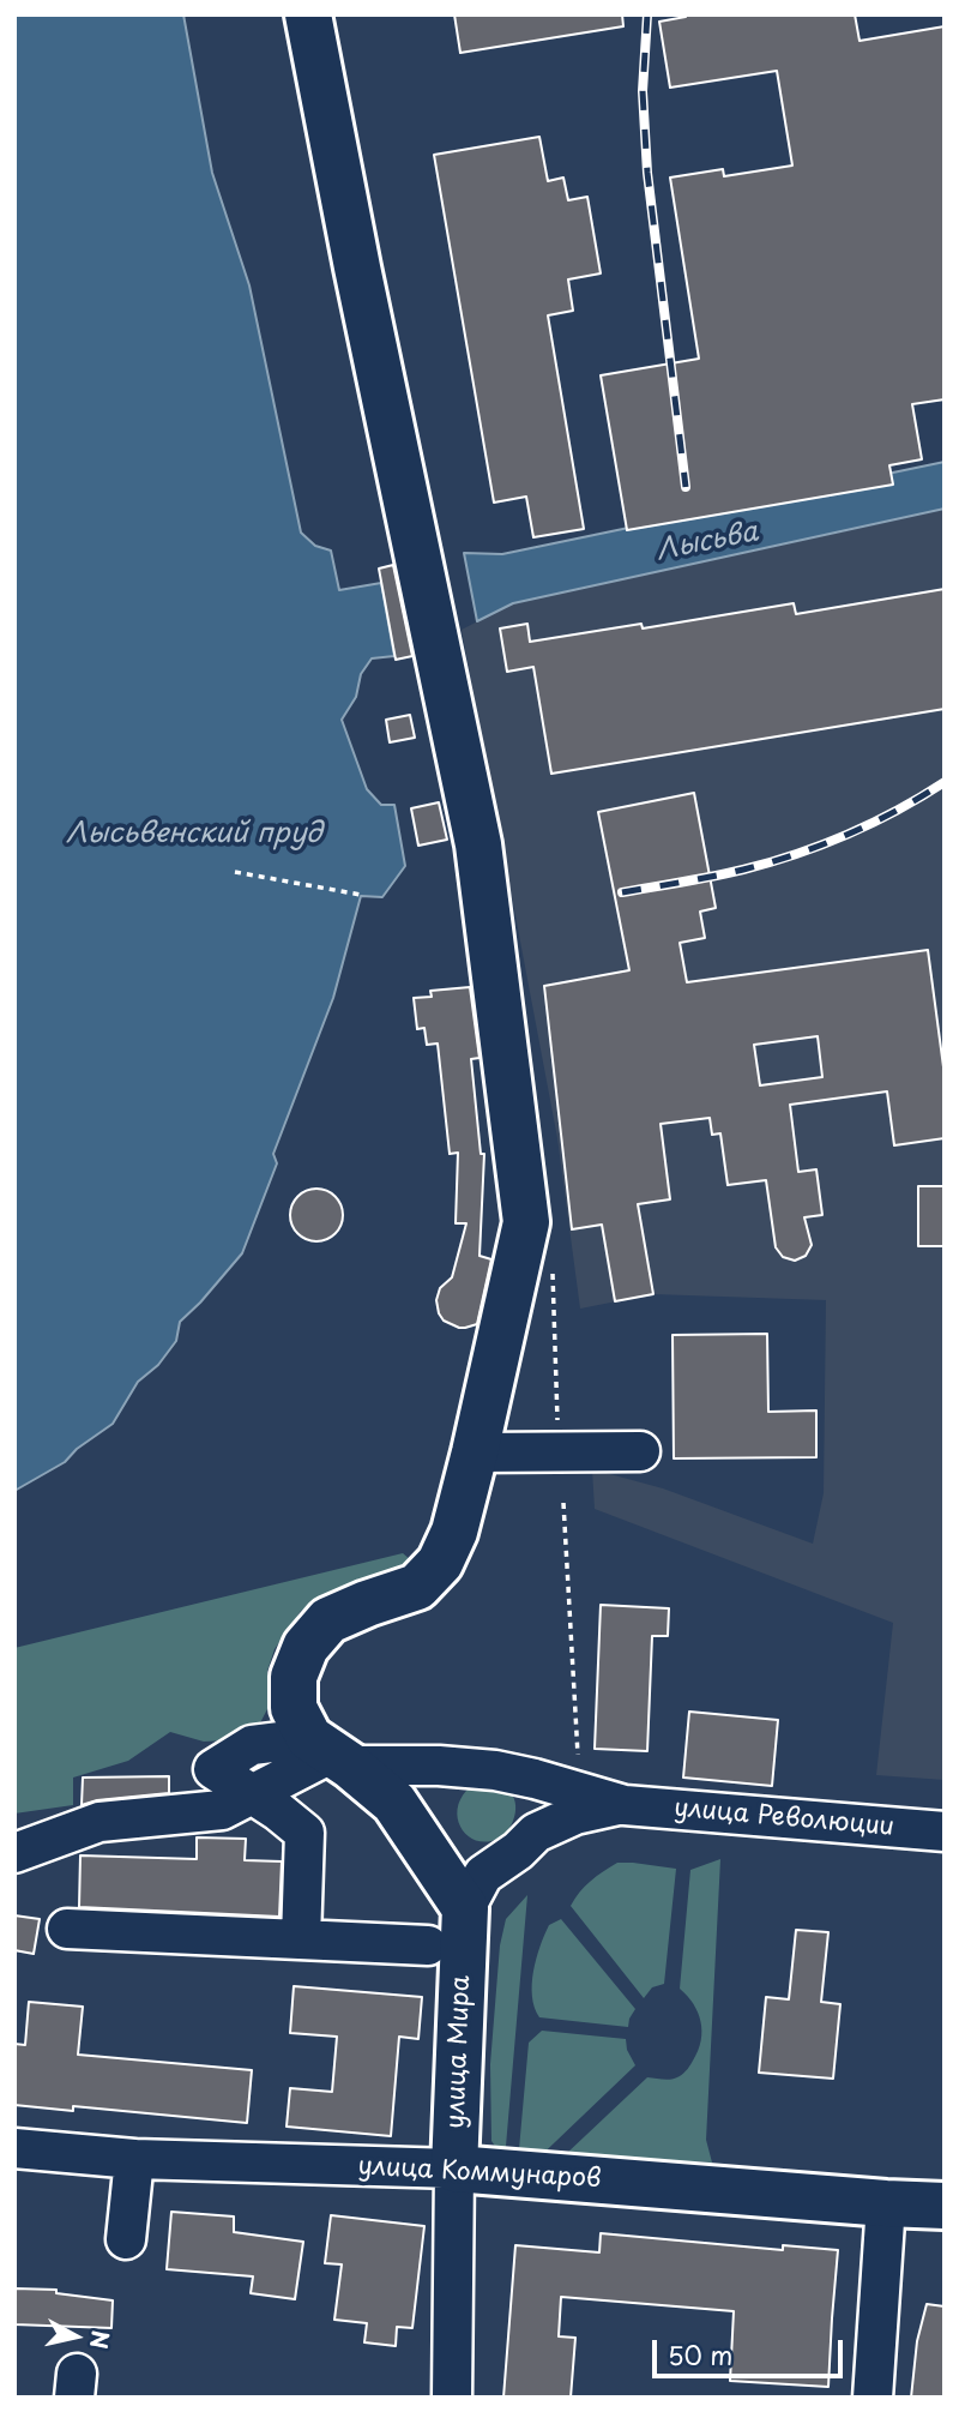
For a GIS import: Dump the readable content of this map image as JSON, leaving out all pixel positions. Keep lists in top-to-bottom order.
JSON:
{
  "streets": {
    "main road": ["улица Мира", "улица Коммунаров"],
    "street": ["улица Революции"]
  },
  "crossings": [
    ["улица Мира", "улица Коммунаров"]
  ],
  "water": ["Лысьва", "Лысьвенский пруд"],
  "scale_bar": "50 m",
  "north": "right"
}
